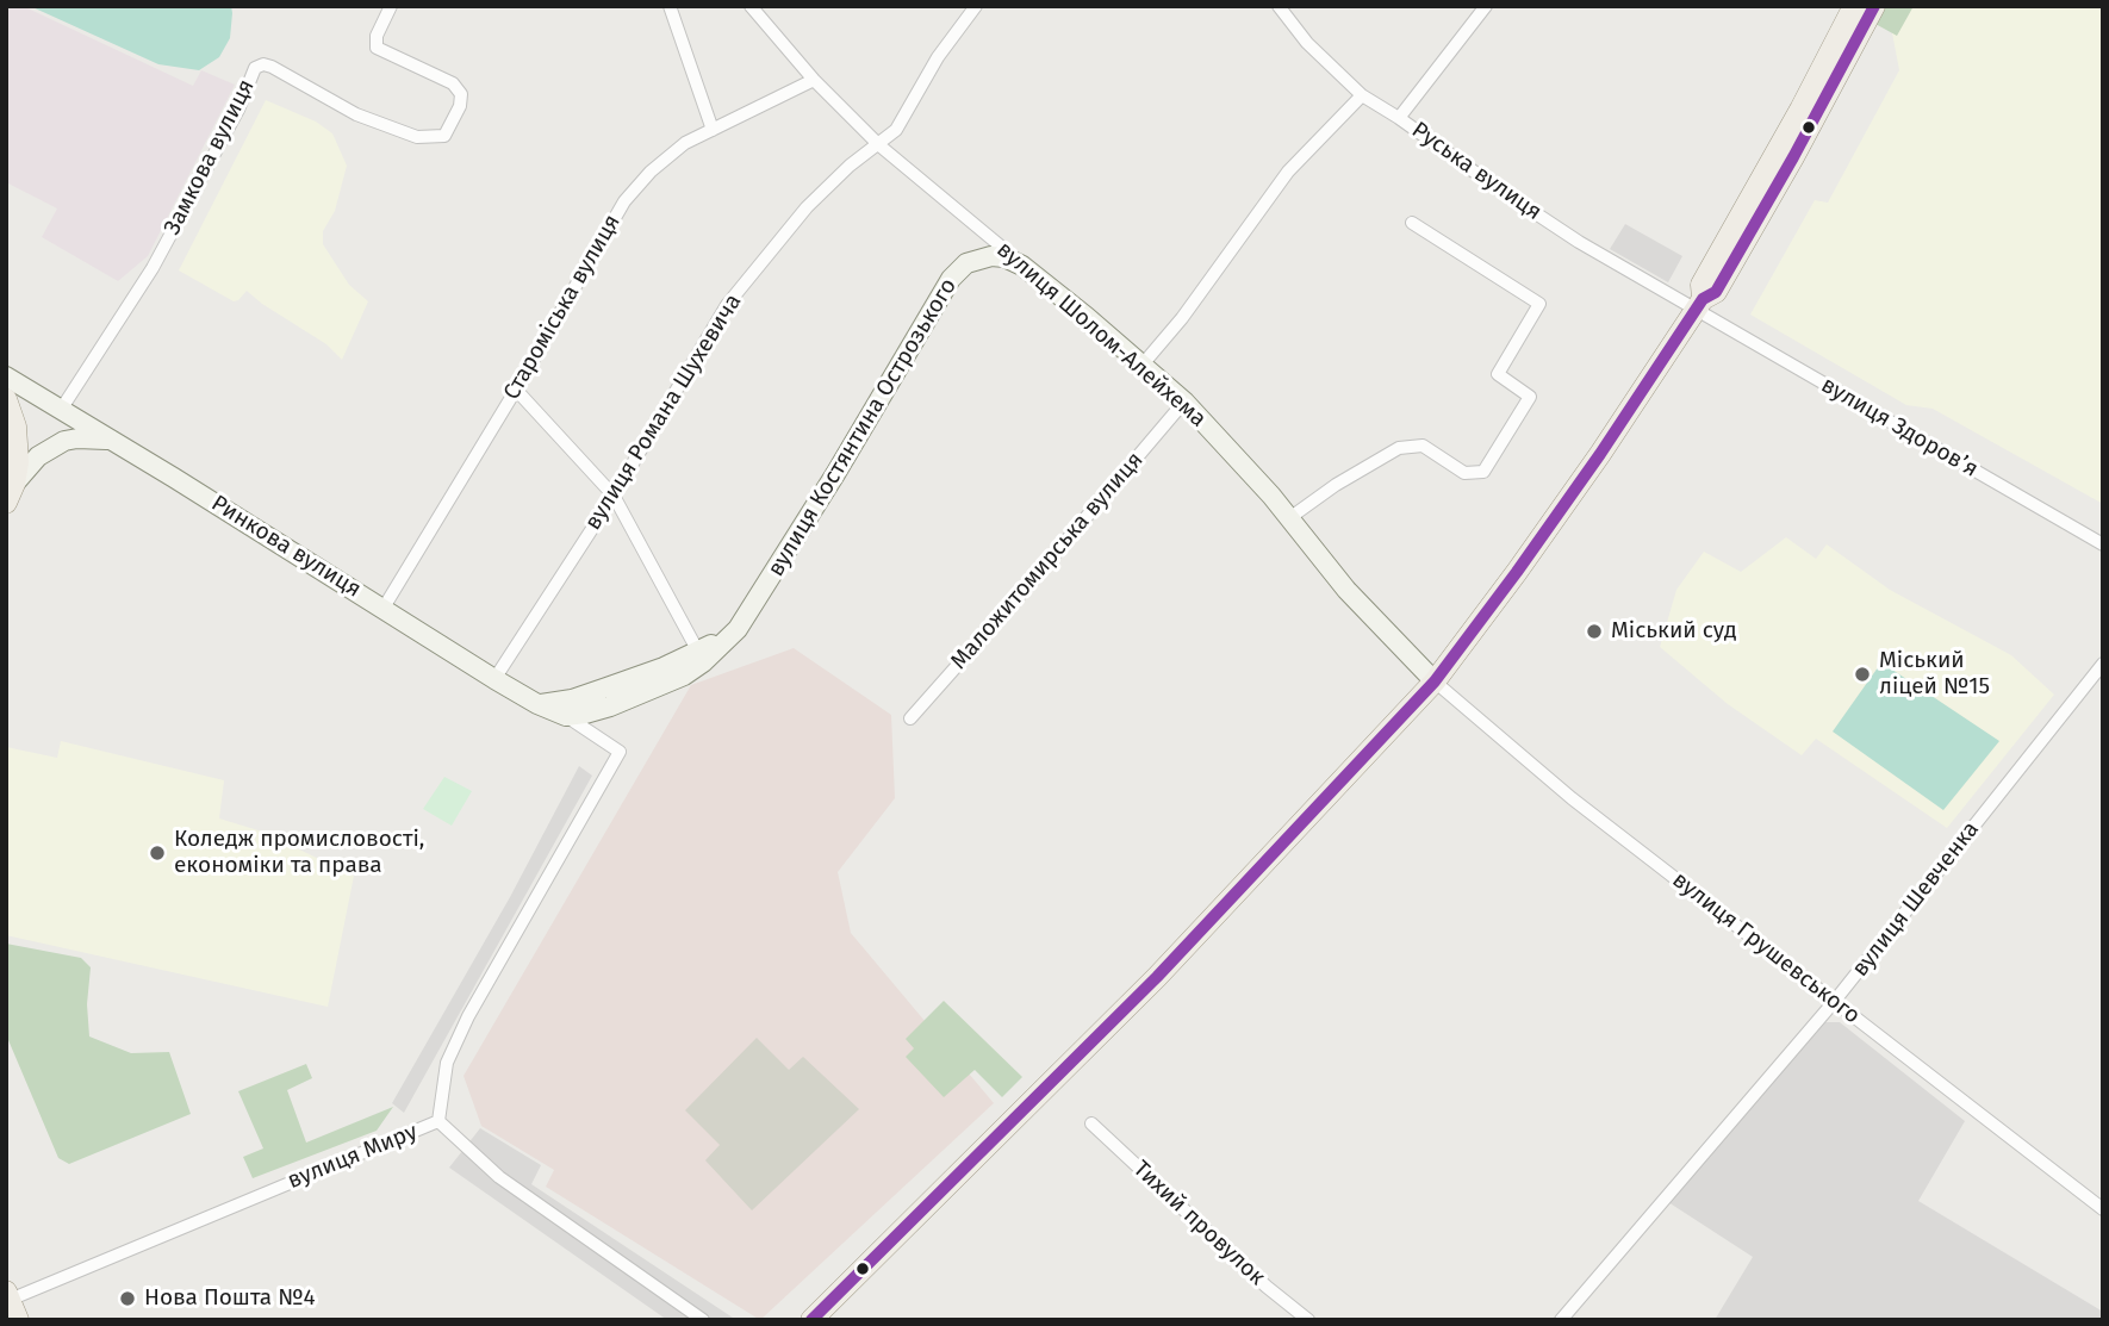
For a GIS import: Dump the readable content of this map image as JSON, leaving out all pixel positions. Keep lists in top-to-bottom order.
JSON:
{
  "streets": {
    "main road": ["вулиця Шолом-Алейхема", "вулиця Костянтина Острозького", "Ринкова вулиця"],
    "street": [
      "Замкова вулиця",
      "Руська вулиця",
      "Староміська вулиця",
      "вулиця Романа Шухевича",
      "вулиця Здоровʼя",
      "Маложитомирська вулиця",
      "вулиця Шевченка",
      "вулиця Грушевського",
      "вулиця Миру",
      "Тихий провулок"
    ]
  },
  "crossings": [
    ["Замкова вулиця", "Ринкова вулиця"],
    ["Руська вулиця", "вулиця Здоровʼя"],
    ["Староміська вулиця", "вулиця Шолом-Алейхема"],
    ["Староміська вулиця", "Ринкова вулиця"],
    ["вулиця Шолом-Алейхема", "вулиця Романа Шухевича"],
    ["вулиця Шолом-Алейхема", "вулиця Костянтина Острозького"],
    ["вулиця Шолом-Алейхема", "Маложитомирська вулиця"],
    ["вулиця Шолом-Алейхема", "вулиця Грушевського"],
    ["вулиця Романа Шухевича", "Ринкова вулиця"],
    ["вулиця Костянтина Острозького", "Ринкова вулиця"],
    ["вулиця Костянтина Острозького", "вулиця Миру"],
    ["Ринкова вулиця", "вулиця Миру"],
    ["вулиця Шевченка", "вулиця Грушевського"]
  ],
  "places": [
    "Міський суд",
    "Міський ліцей №15",
    "Коледж промисловості, економіки та права",
    "Нова Пошта №4"
  ]
}
